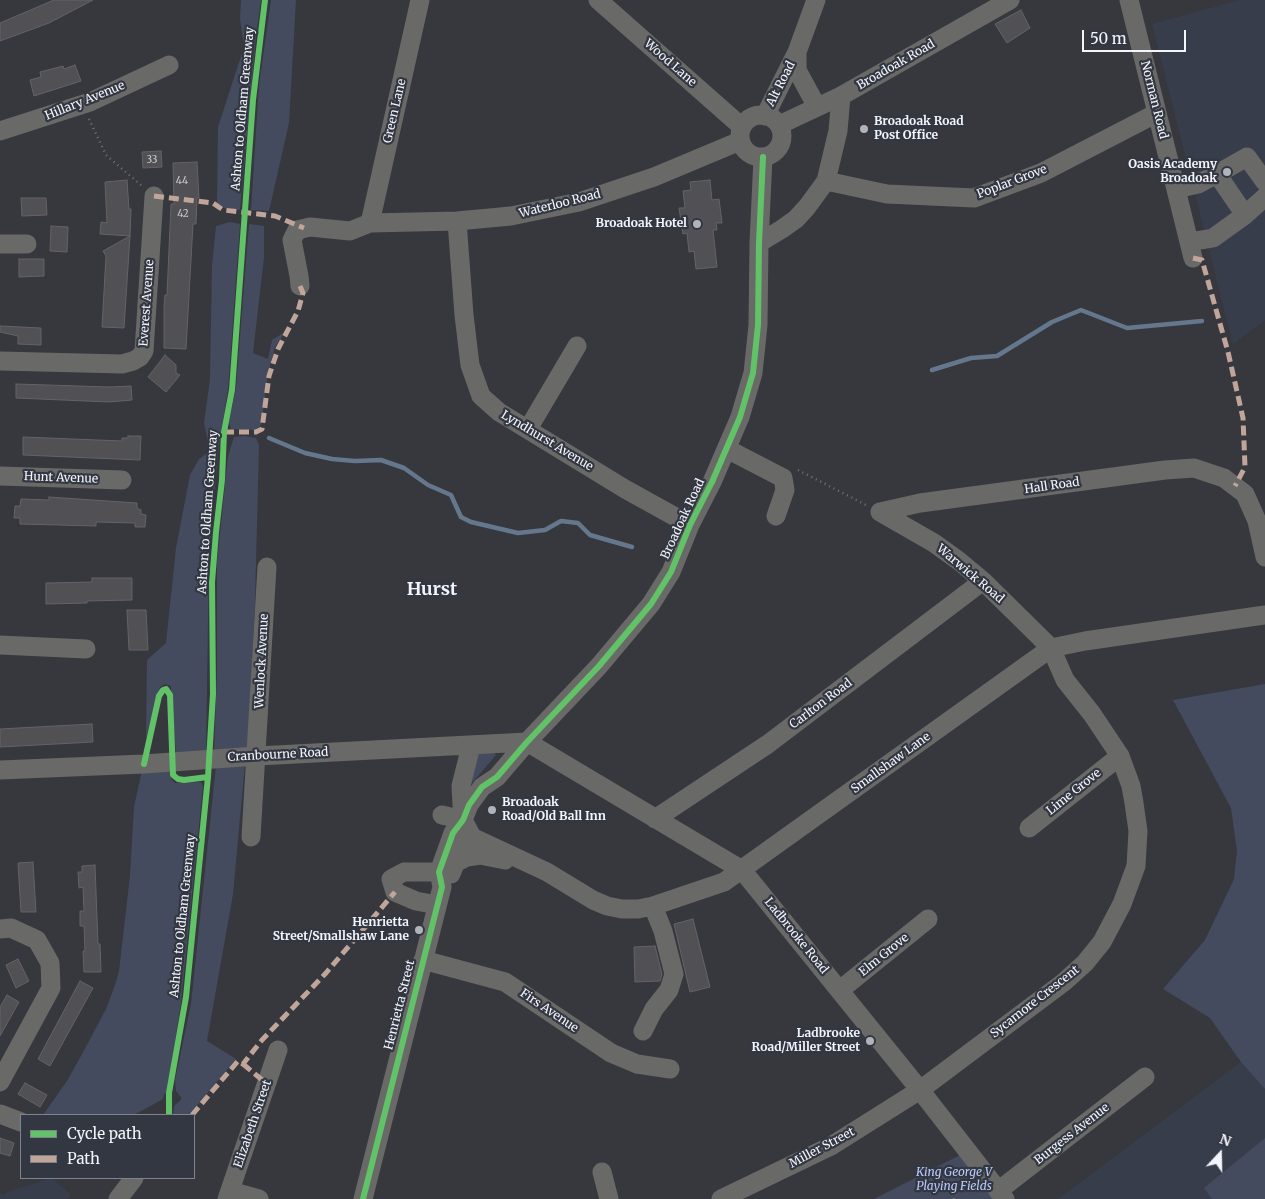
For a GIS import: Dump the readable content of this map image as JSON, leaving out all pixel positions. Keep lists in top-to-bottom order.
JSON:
{
  "streets": {
    "street": [
      "Wood Lane",
      "Broadoak Road",
      "Alt Road",
      "Norman Road",
      "Hillary Avenue",
      "Green Lane",
      "Poplar Grove",
      "Waterloo Road",
      "Everest Avenue",
      "Lyndhurst Avenue",
      "Hunt Avenue",
      "Hall Road",
      "Warwick Road",
      "Wenlock Avenue",
      "Carlton Road",
      "Cranbourne Road",
      "Smallshaw Lane",
      "Lime Grove",
      "Ladbrooke Road",
      "Elm Grove",
      "Sycamore Crescent",
      "Henrietta Street",
      "Firs Avenue",
      "Elizabeth Street",
      "Burgess Avenue",
      "Miller Street"
    ],
    "cycle path": ["Ashton to Oldham Greenway"]
  },
  "crossings": [
    ["Wood Lane", "Broadoak Road"],
    ["Wood Lane", "Alt Road"],
    ["Wood Lane", "Waterloo Road"],
    ["Broadoak Road", "Alt Road"],
    ["Broadoak Road", "Waterloo Road"],
    ["Broadoak Road", "Lyndhurst Avenue"],
    ["Broadoak Road", "Cranbourne Road"],
    ["Broadoak Road", "Smallshaw Lane"],
    ["Broadoak Road", "Ladbrooke Road"],
    ["Broadoak Road", "Henrietta Street"],
    ["Alt Road", "Waterloo Road"],
    ["Norman Road", "Poplar Grove"],
    ["Green Lane", "Waterloo Road"],
    ["Waterloo Road", "Lyndhurst Avenue"],
    ["Hall Road", "Warwick Road"],
    ["Warwick Road", "Carlton Road"],
    ["Warwick Road", "Smallshaw Lane"],
    ["Warwick Road", "Sycamore Crescent"],
    ["Wenlock Avenue", "Cranbourne Road"],
    ["Carlton Road", "Ladbrooke Road"],
    ["Cranbourne Road", "Ladbrooke Road"],
    ["Smallshaw Lane", "Ladbrooke Road"],
    ["Smallshaw Lane", "Sycamore Crescent"],
    ["Smallshaw Lane", "Henrietta Street"],
    ["Lime Grove", "Sycamore Crescent"],
    ["Ladbrooke Road", "Elm Grove"],
    ["Ladbrooke Road", "Sycamore Crescent"],
    ["Ladbrooke Road", "Burgess Avenue"],
    ["Ladbrooke Road", "Miller Street"],
    ["Sycamore Crescent", "Miller Street"],
    ["Henrietta Street", "Firs Avenue"]
  ],
  "districts": ["Hurst"],
  "parks": ["King George V Playing Fields"],
  "places": [
    "Broadoak Road Post Office",
    "Oasis Academy Broadoak",
    "Broadoak Hotel",
    "Broadoak Road/Old Ball Inn",
    "Henrietta Street/Smallshaw Lane",
    "Ladbrooke Road/Miller Street"
  ],
  "house_numbers": ["33", "44", "42"],
  "legend": ["Cycle path", "Path"],
  "scale_bar": "50 m",
  "north": "top"
}
